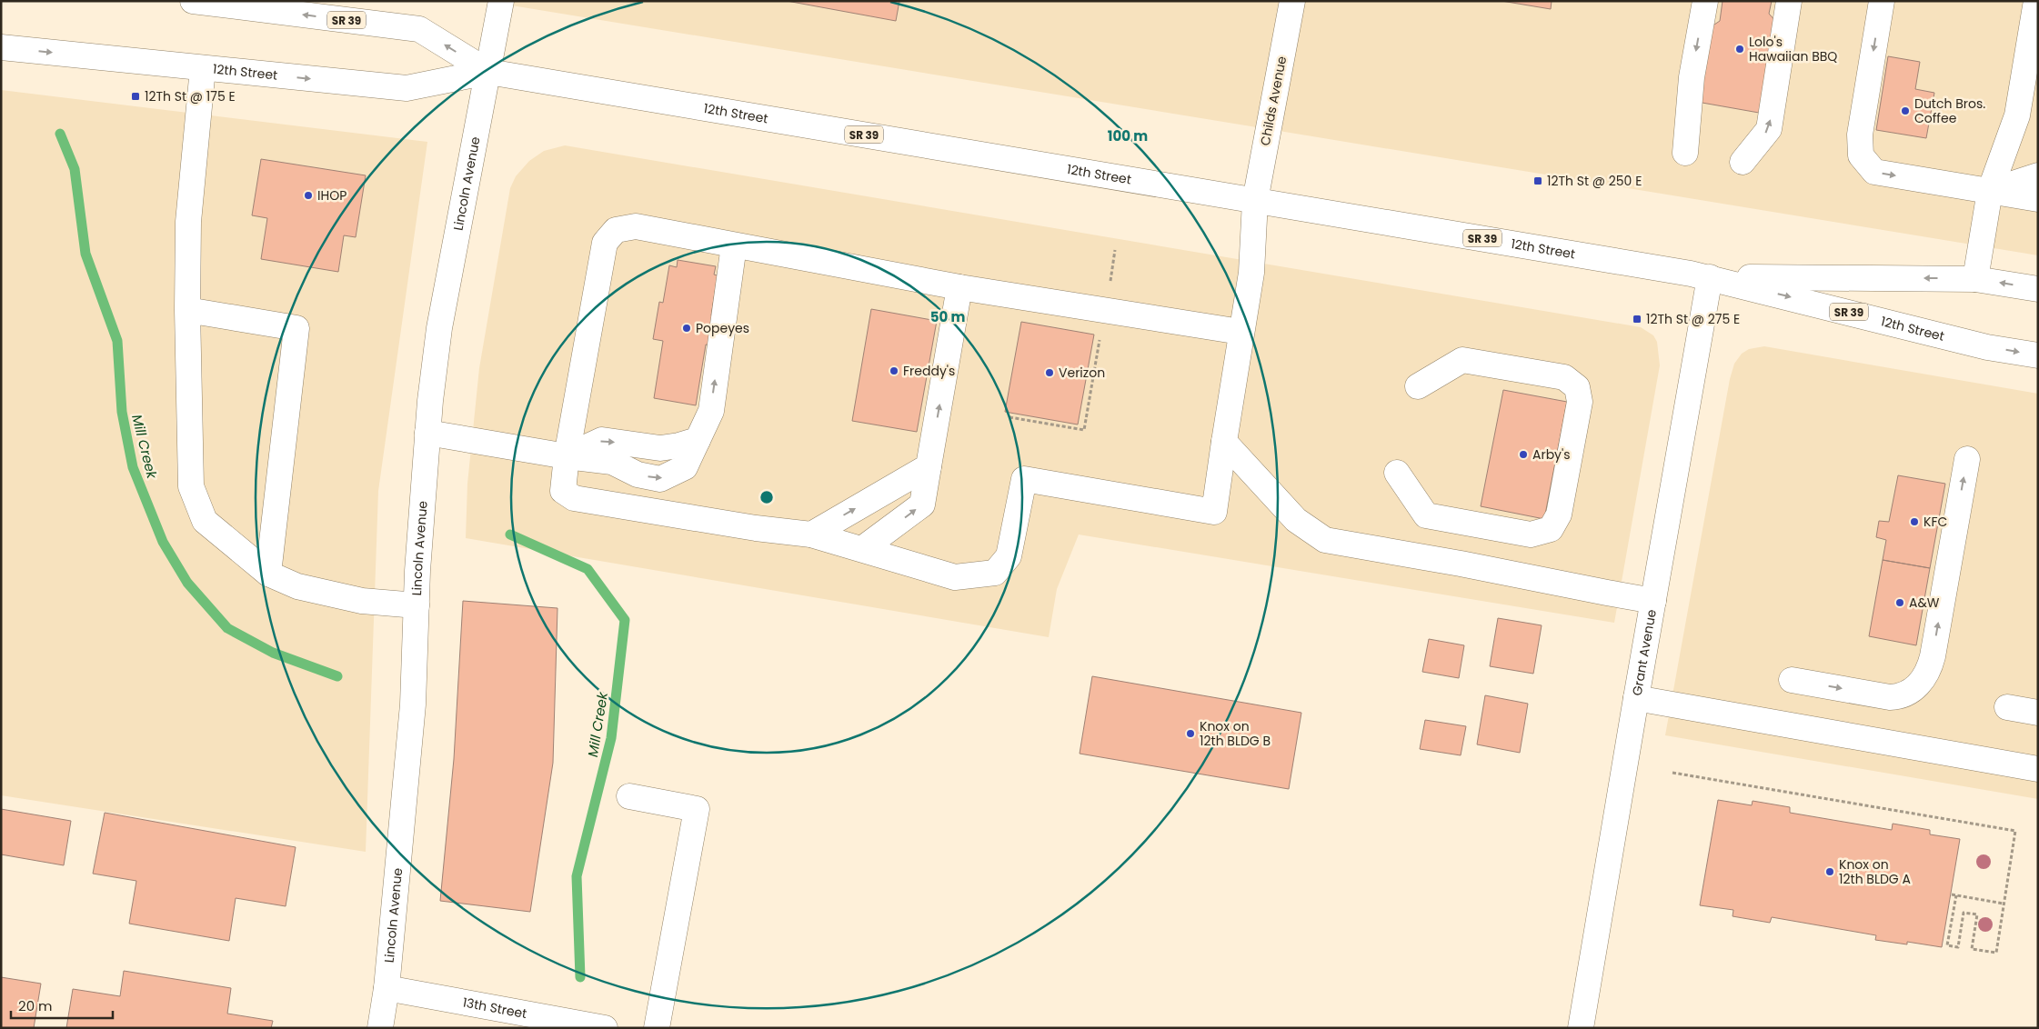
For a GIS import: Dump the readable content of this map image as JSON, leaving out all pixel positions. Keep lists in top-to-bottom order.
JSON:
{
  "streets": {
    "main road": [
      "SR 39",
      "12th Street",
      "Childs Avenue",
      "Lincoln Avenue",
      "Grant Avenue",
      "13th Street"
    ]
  },
  "crossings": [
    ["12th Street", "Childs Avenue"],
    ["12th Street", "Lincoln Avenue"],
    ["12th Street", "Grant Avenue"],
    ["Lincoln Avenue", "13th Street"]
  ],
  "water": ["Mill Creek"],
  "places": {
    "other": [
      "Lolo's Hawaiian BBQ",
      "Dutch Bros. Coffee",
      "IHOP",
      "Popeyes",
      "Freddy's",
      "Verizon",
      "Arby's",
      "KFC",
      "A&W",
      "Knox on 12th BLDG B",
      "Knox on 12th BLDG A"
    ],
    "transit": ["12Th St @ 175 E", "12Th St @ 250 E", "12Th St @ 275 E"]
  },
  "scale_bar": "20 m",
  "rings": ["100 m", "50 m"]
}
